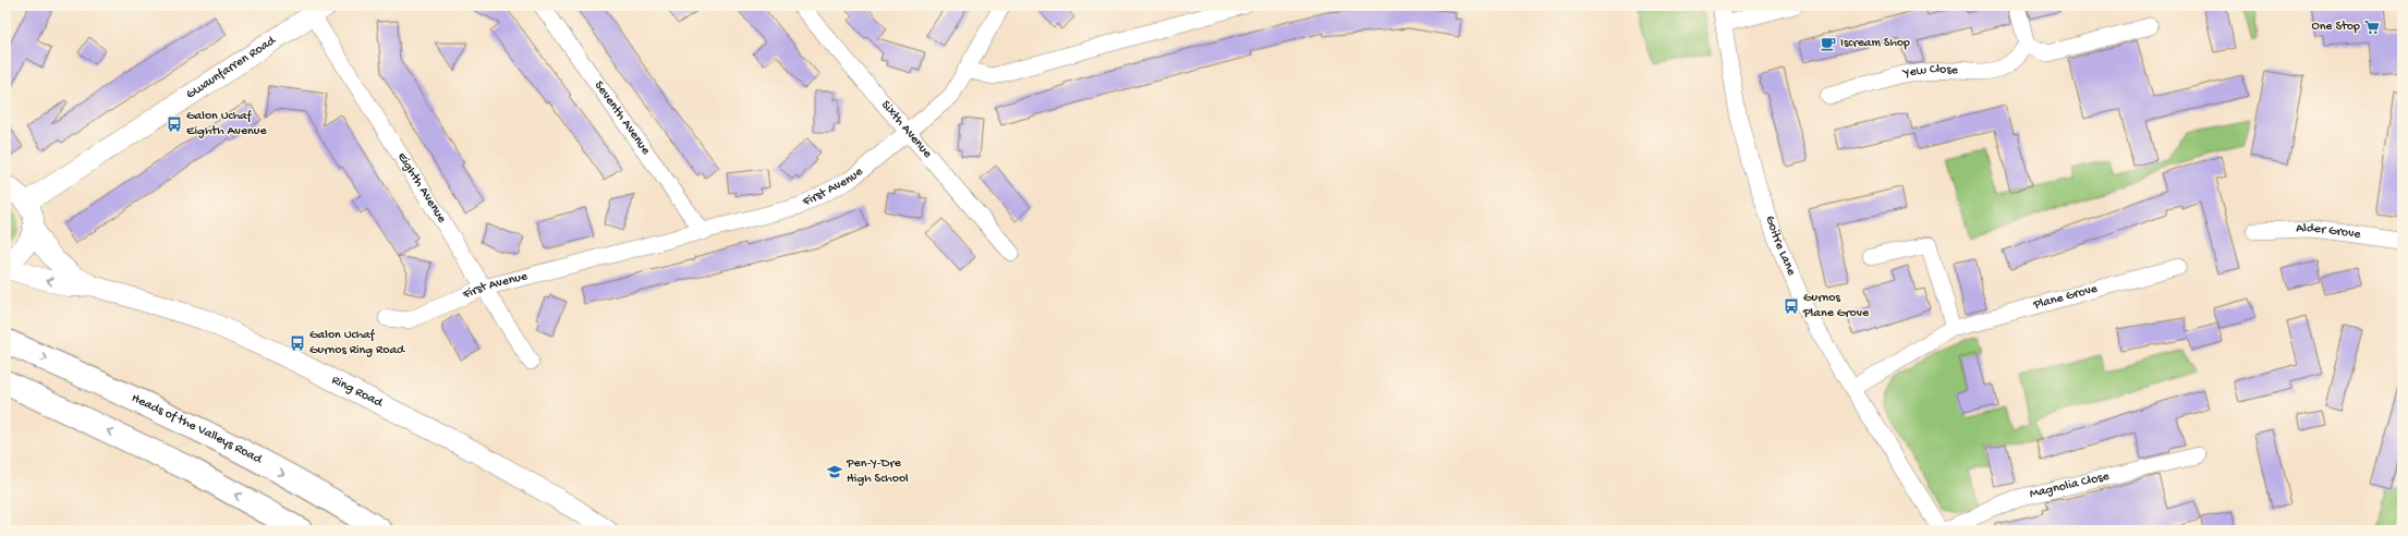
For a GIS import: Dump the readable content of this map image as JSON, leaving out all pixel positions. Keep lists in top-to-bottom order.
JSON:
{
  "streets": {
    "highway": ["Heads of the Valleys Road"],
    "street": [
      "Gwaunfarren Road",
      "Yew Close",
      "Seventh Avenue",
      "Sixth Avenue",
      "First Avenue",
      "Eighth Avenue",
      "Alder Grove",
      "Goitre Lane",
      "Plane Grove",
      "Ring Road",
      "Magnolia Close"
    ]
  },
  "crossings": [
    ["Gwaunfarren Road", "Eighth Avenue"],
    ["Gwaunfarren Road", "Ring Road"],
    ["Seventh Avenue", "First Avenue"],
    ["Sixth Avenue", "First Avenue"],
    ["First Avenue", "Eighth Avenue"],
    ["Goitre Lane", "Plane Grove"]
  ],
  "places": {
    "supermarket": ["One Stop"],
    "cafe": ["Iscream Shop"],
    "bus stop": ["Galon Uchaf Eighth Avenue", "Gurnos Plane Grove", "Galon Uchaf Gurnos Ring Road"],
    "school or university": ["Pen-Y-Dre High School"]
  }
}
